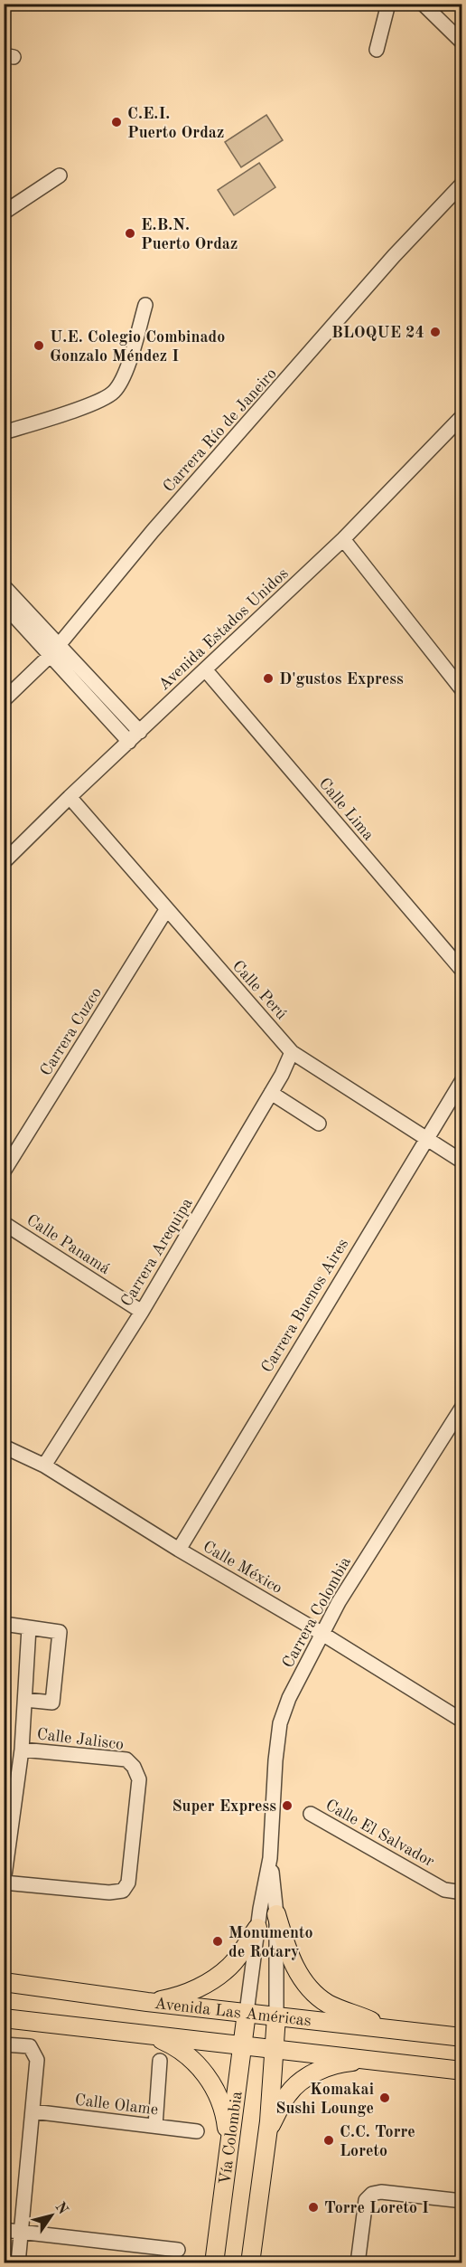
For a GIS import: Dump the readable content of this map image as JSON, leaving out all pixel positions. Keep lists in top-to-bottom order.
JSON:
{
  "streets": {
    "main road": ["Avenida Las Américas", "Vía Colombia"],
    "street": [
      "Carrera Río de Janeiro",
      "Avenida Estados Unidos",
      "Calle Lima",
      "Calle Perú",
      "Carrera Cuzco",
      "Calle Panamá",
      "Carrera Arequipa",
      "Carrera Buenos Aires",
      "Calle México",
      "Carrera Colombia",
      "Calle Jalisco",
      "Calle El Salvador",
      "Calle Olame"
    ]
  },
  "crossings": [
    ["Avenida Estados Unidos", "Calle Lima"],
    ["Avenida Estados Unidos", "Calle Perú"],
    ["Calle Perú", "Carrera Cuzco"],
    ["Calle Perú", "Carrera Arequipa"],
    ["Calle Perú", "Carrera Buenos Aires"],
    ["Calle Panamá", "Carrera Arequipa"],
    ["Carrera Arequipa", "Calle México"],
    ["Carrera Buenos Aires", "Calle México"],
    ["Calle México", "Carrera Colombia"],
    ["Carrera Colombia", "Avenida Las Américas"],
    ["Carrera Colombia", "Vía Colombia"],
    ["Avenida Las Américas", "Vía Colombia"]
  ],
  "places": [
    "C.E.I. Puerto Ordaz",
    "E.B.N. Puerto Ordaz",
    "BLOQUE 24",
    "U.E. Colegio Combinado Gonzalo Méndez I",
    "D'gustos Express",
    "Super Express",
    "Monumento de Rotary",
    "Komakai Sushi Lounge",
    "C.C. Torre Loreto",
    "Torre Loreto I"
  ],
  "north": "top right"
}
